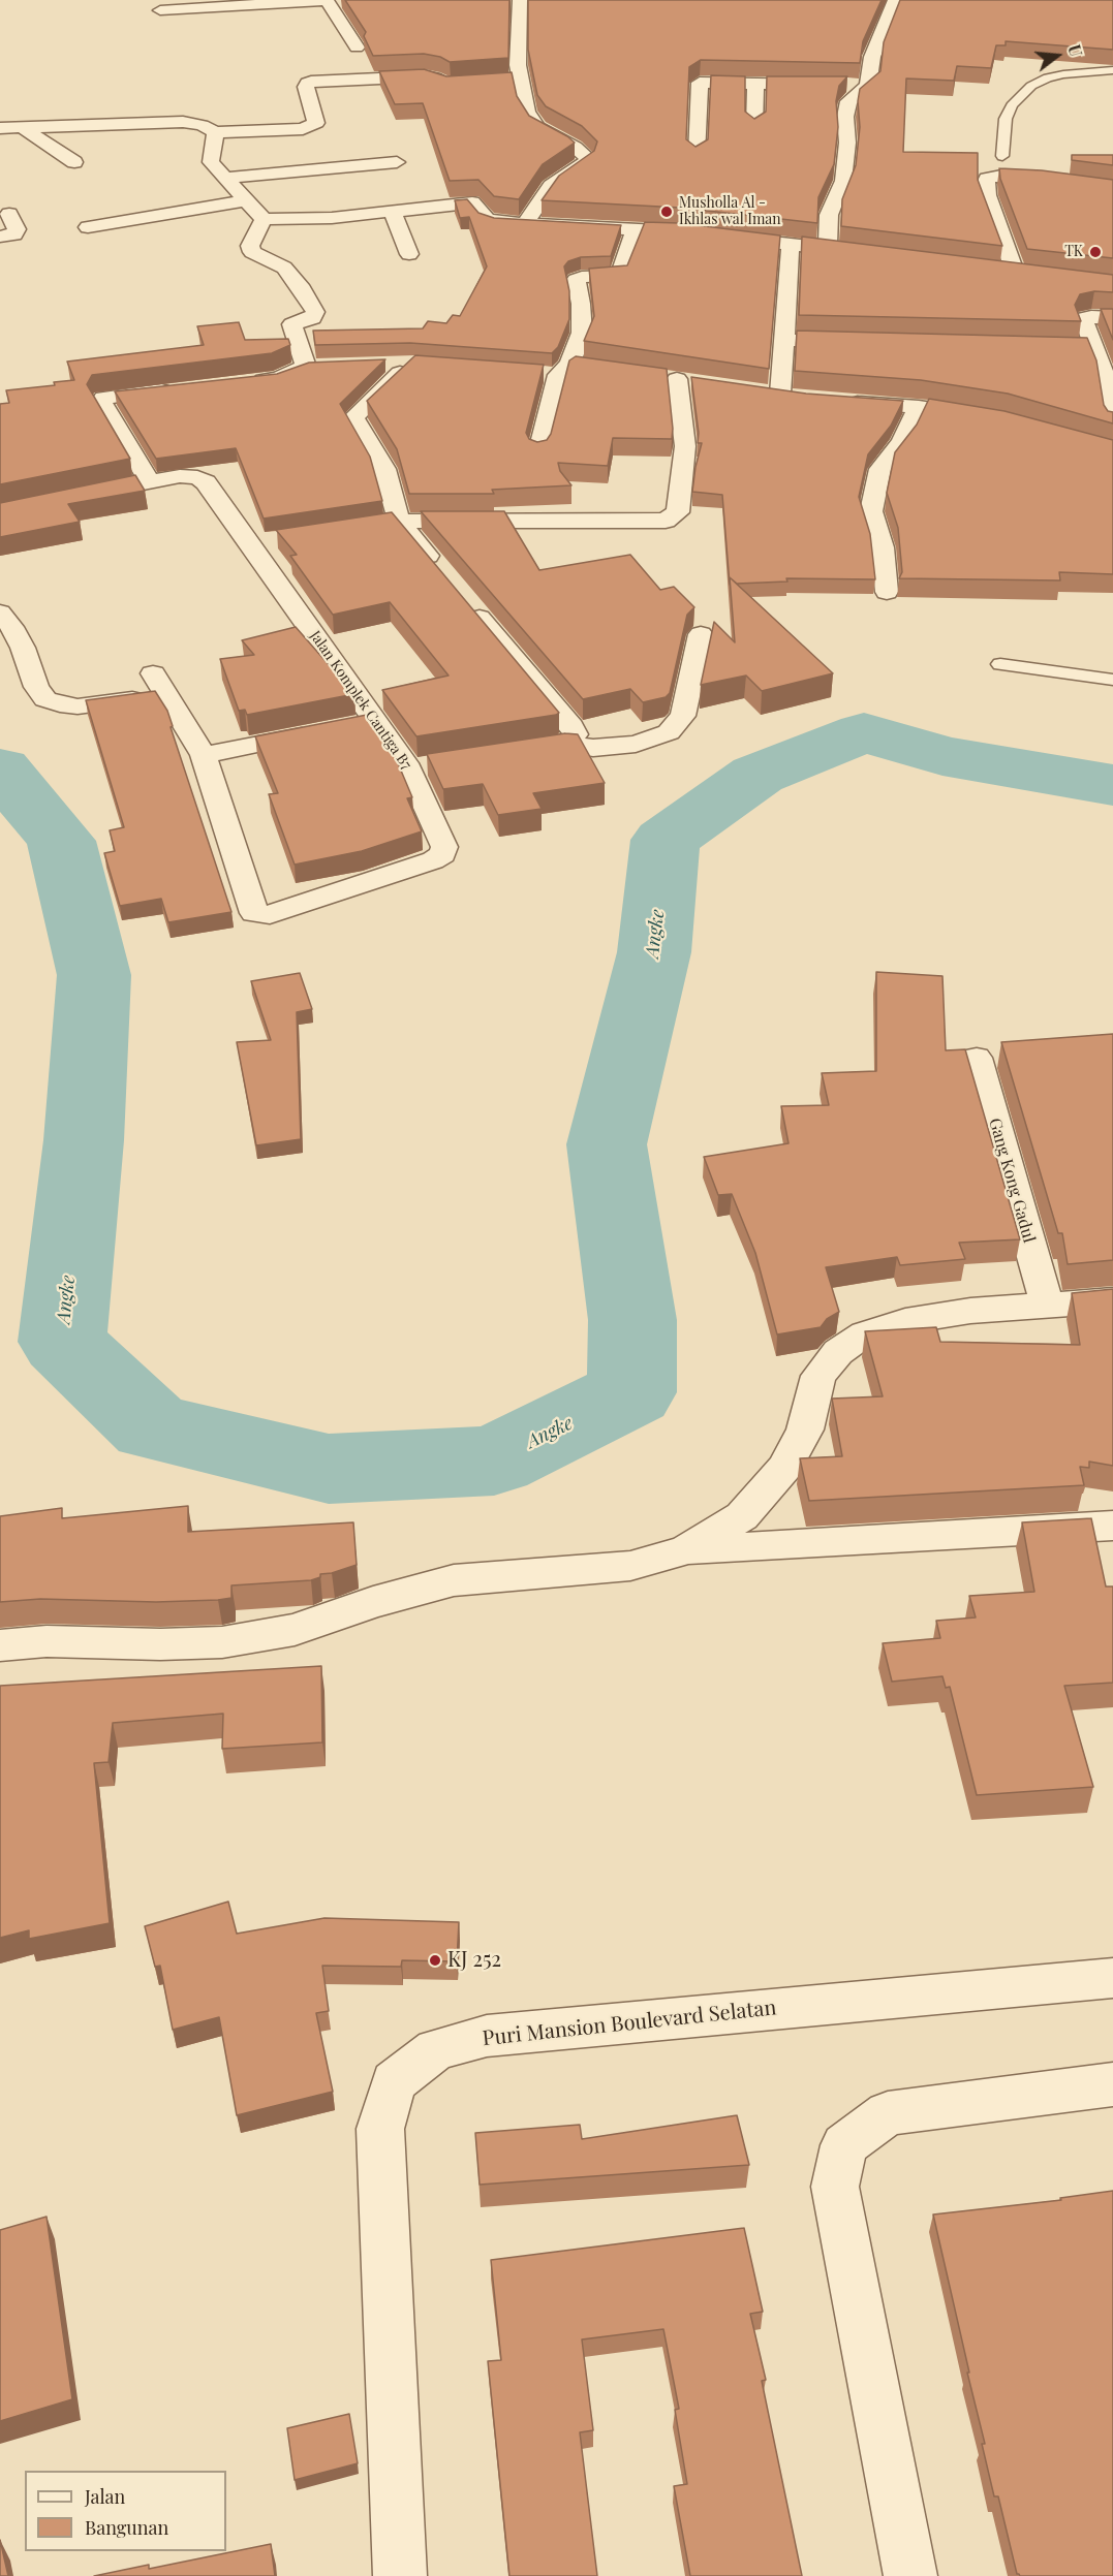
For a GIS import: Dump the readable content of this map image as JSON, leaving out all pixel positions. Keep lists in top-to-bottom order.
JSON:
{
  "streets": {
    "street": ["Jalan Komplek Cantiga B7", "Gang Kong Gadul", "Puri Mansion Boulevard Selatan"]
  },
  "water": ["Angke"],
  "places": ["Musholla Al - Ikhlas wal Iman", "TK", "KJ 252"],
  "legend": ["Jalan", "Bangunan"],
  "north": "right"
}
